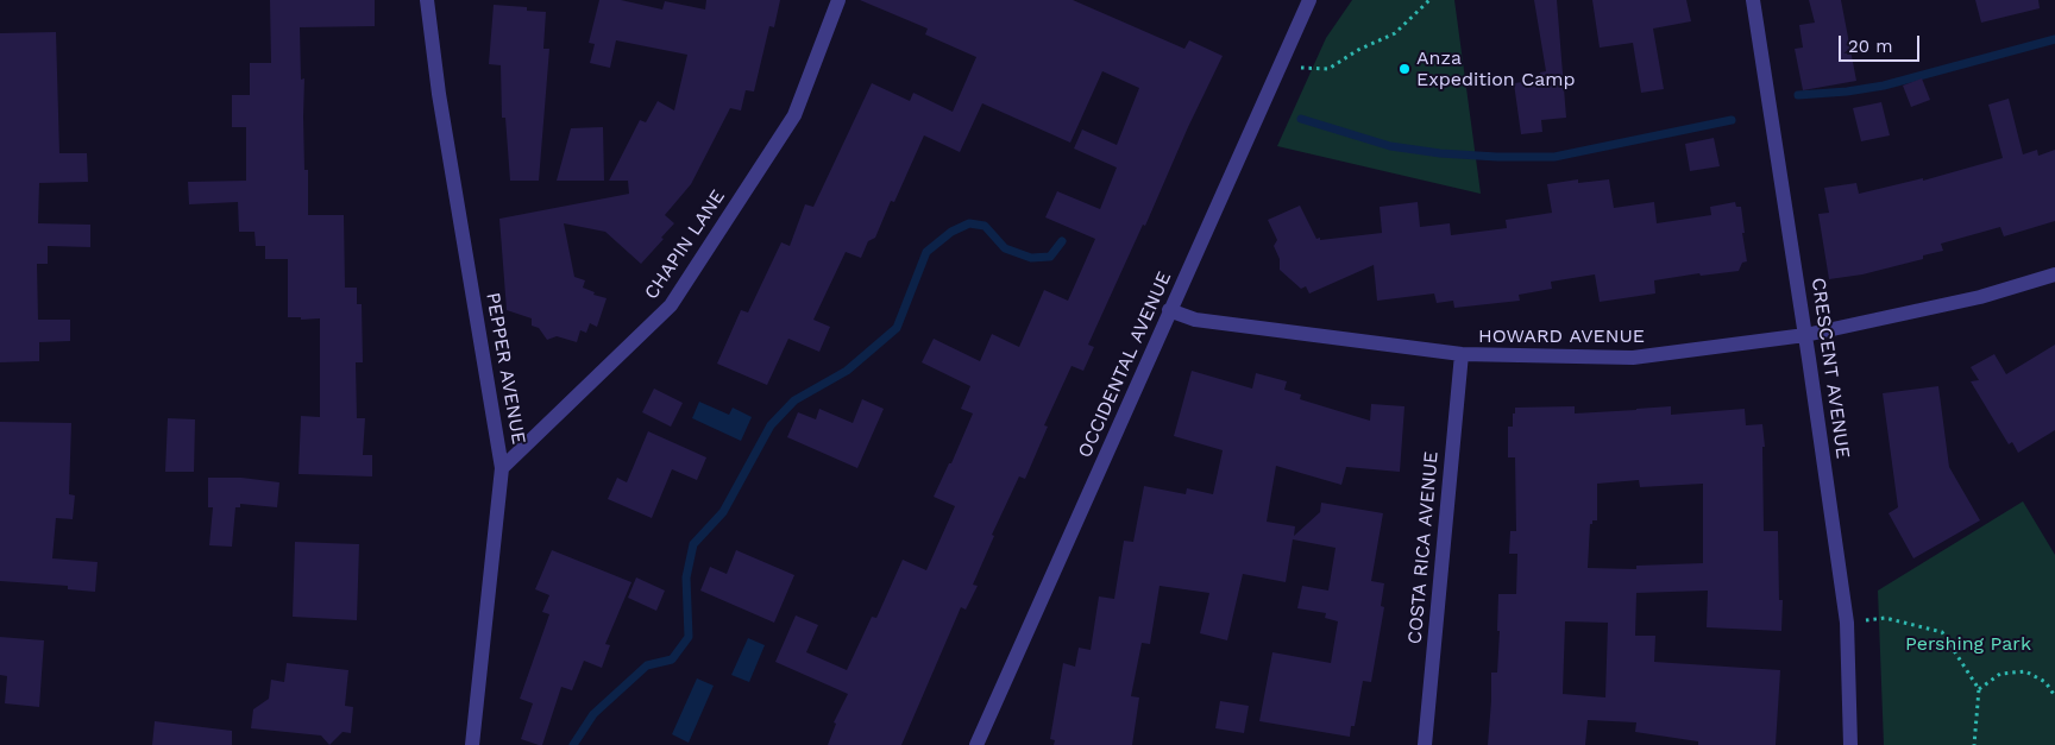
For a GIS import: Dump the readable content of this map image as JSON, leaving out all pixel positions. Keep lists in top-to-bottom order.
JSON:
{
  "streets": {
    "street": [
      "CHAPIN LANE",
      "HOWARD AVENUE",
      "OCCIDENTAL AVENUE",
      "PEPPER AVENUE",
      "CRESCENT AVENUE",
      "COSTA RICA AVENUE"
    ]
  },
  "crossings": [
    ["CHAPIN LANE", "PEPPER AVENUE"],
    ["HOWARD AVENUE", "OCCIDENTAL AVENUE"],
    ["HOWARD AVENUE", "CRESCENT AVENUE"],
    ["HOWARD AVENUE", "COSTA RICA AVENUE"]
  ],
  "parks": ["Pershing Park"],
  "places": ["Anza Expedition Camp"],
  "scale_bar": "20 m"
}
